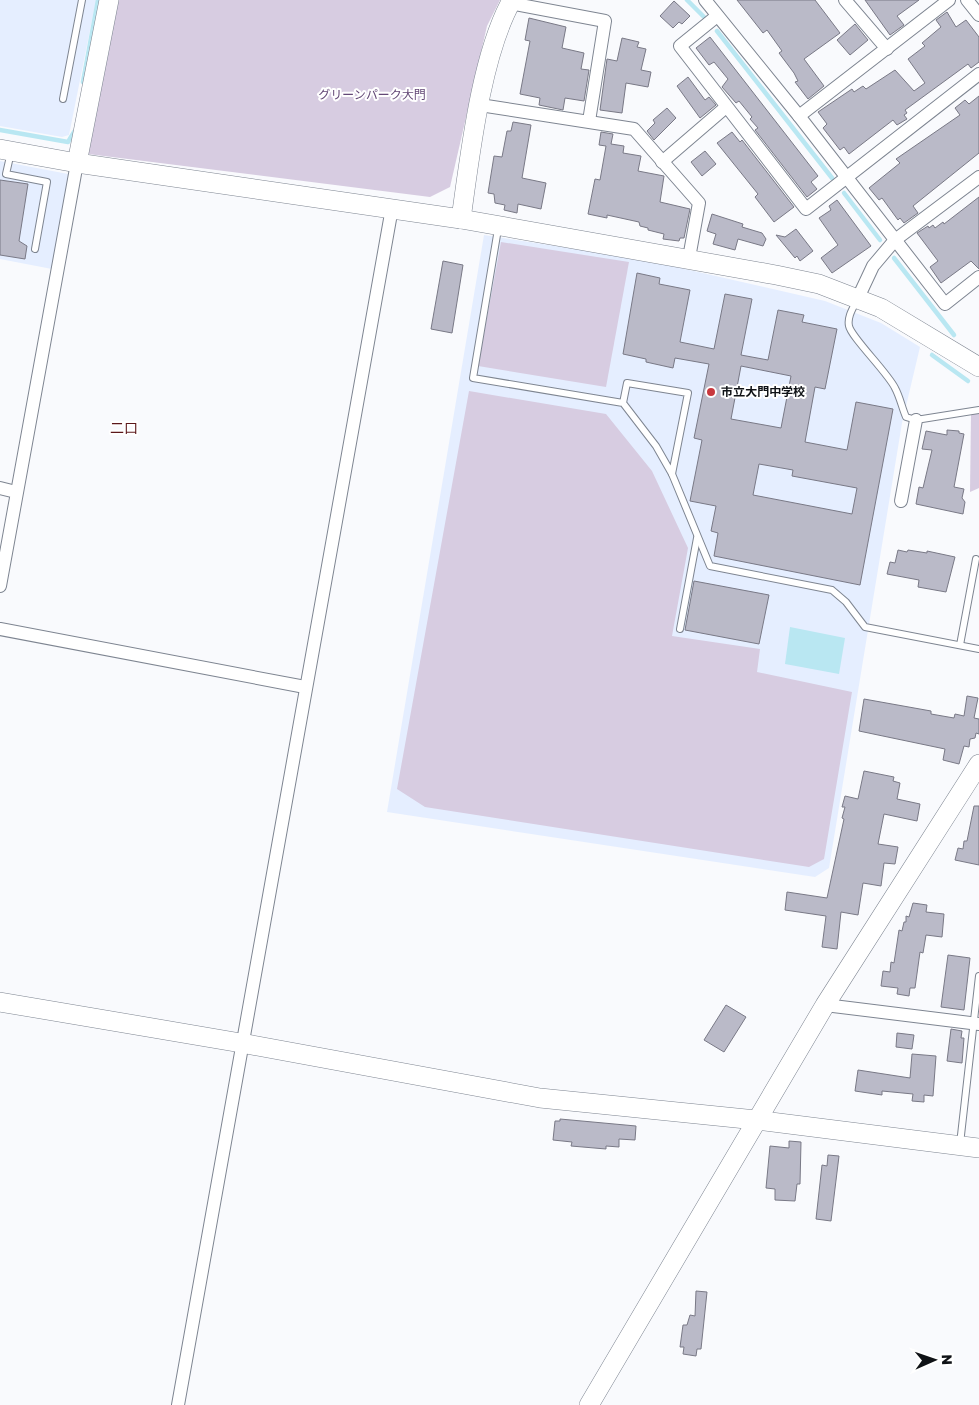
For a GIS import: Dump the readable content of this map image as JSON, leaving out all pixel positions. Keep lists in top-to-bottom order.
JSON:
{
  "districts": ["二口"],
  "parks": ["グリーンパーク大門"],
  "places": ["市立大門中学校"],
  "north": "right"
}
